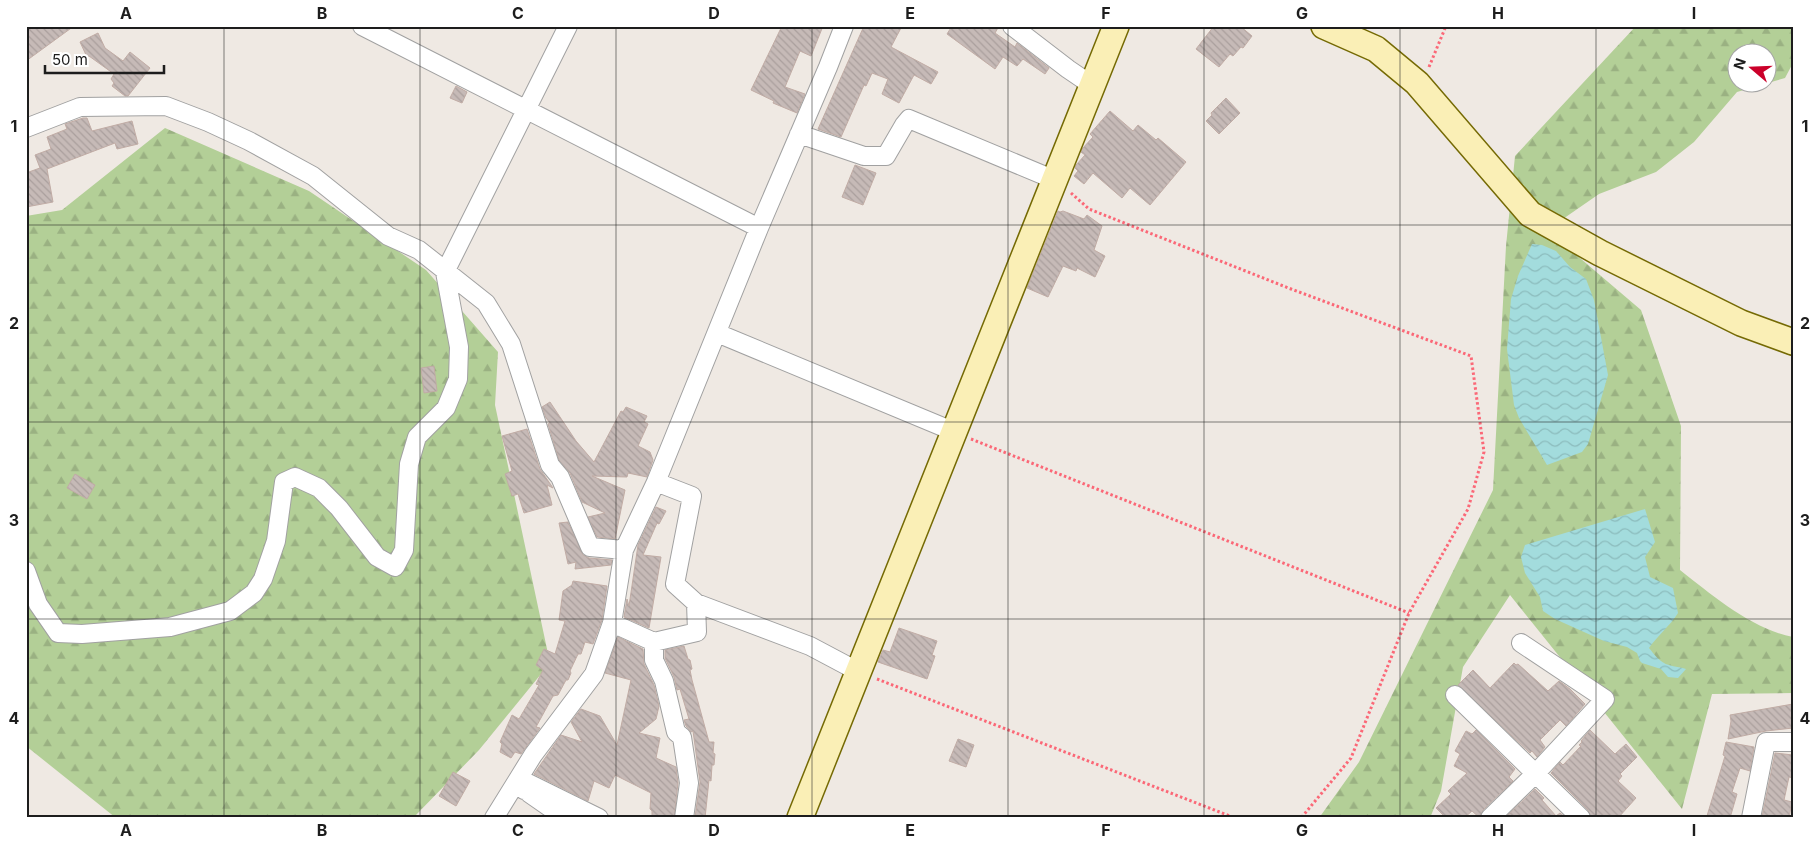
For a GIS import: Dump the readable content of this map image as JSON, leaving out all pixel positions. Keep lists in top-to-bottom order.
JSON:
{
  "scale_bar": "50 m",
  "north": "left",
  "grid": {
    "columns": [
      "A",
      "B",
      "C",
      "D",
      "E",
      "F",
      "G",
      "H",
      "I"
    ],
    "rows": [
      "1",
      "2",
      "3",
      "4"
    ]
  }
}
